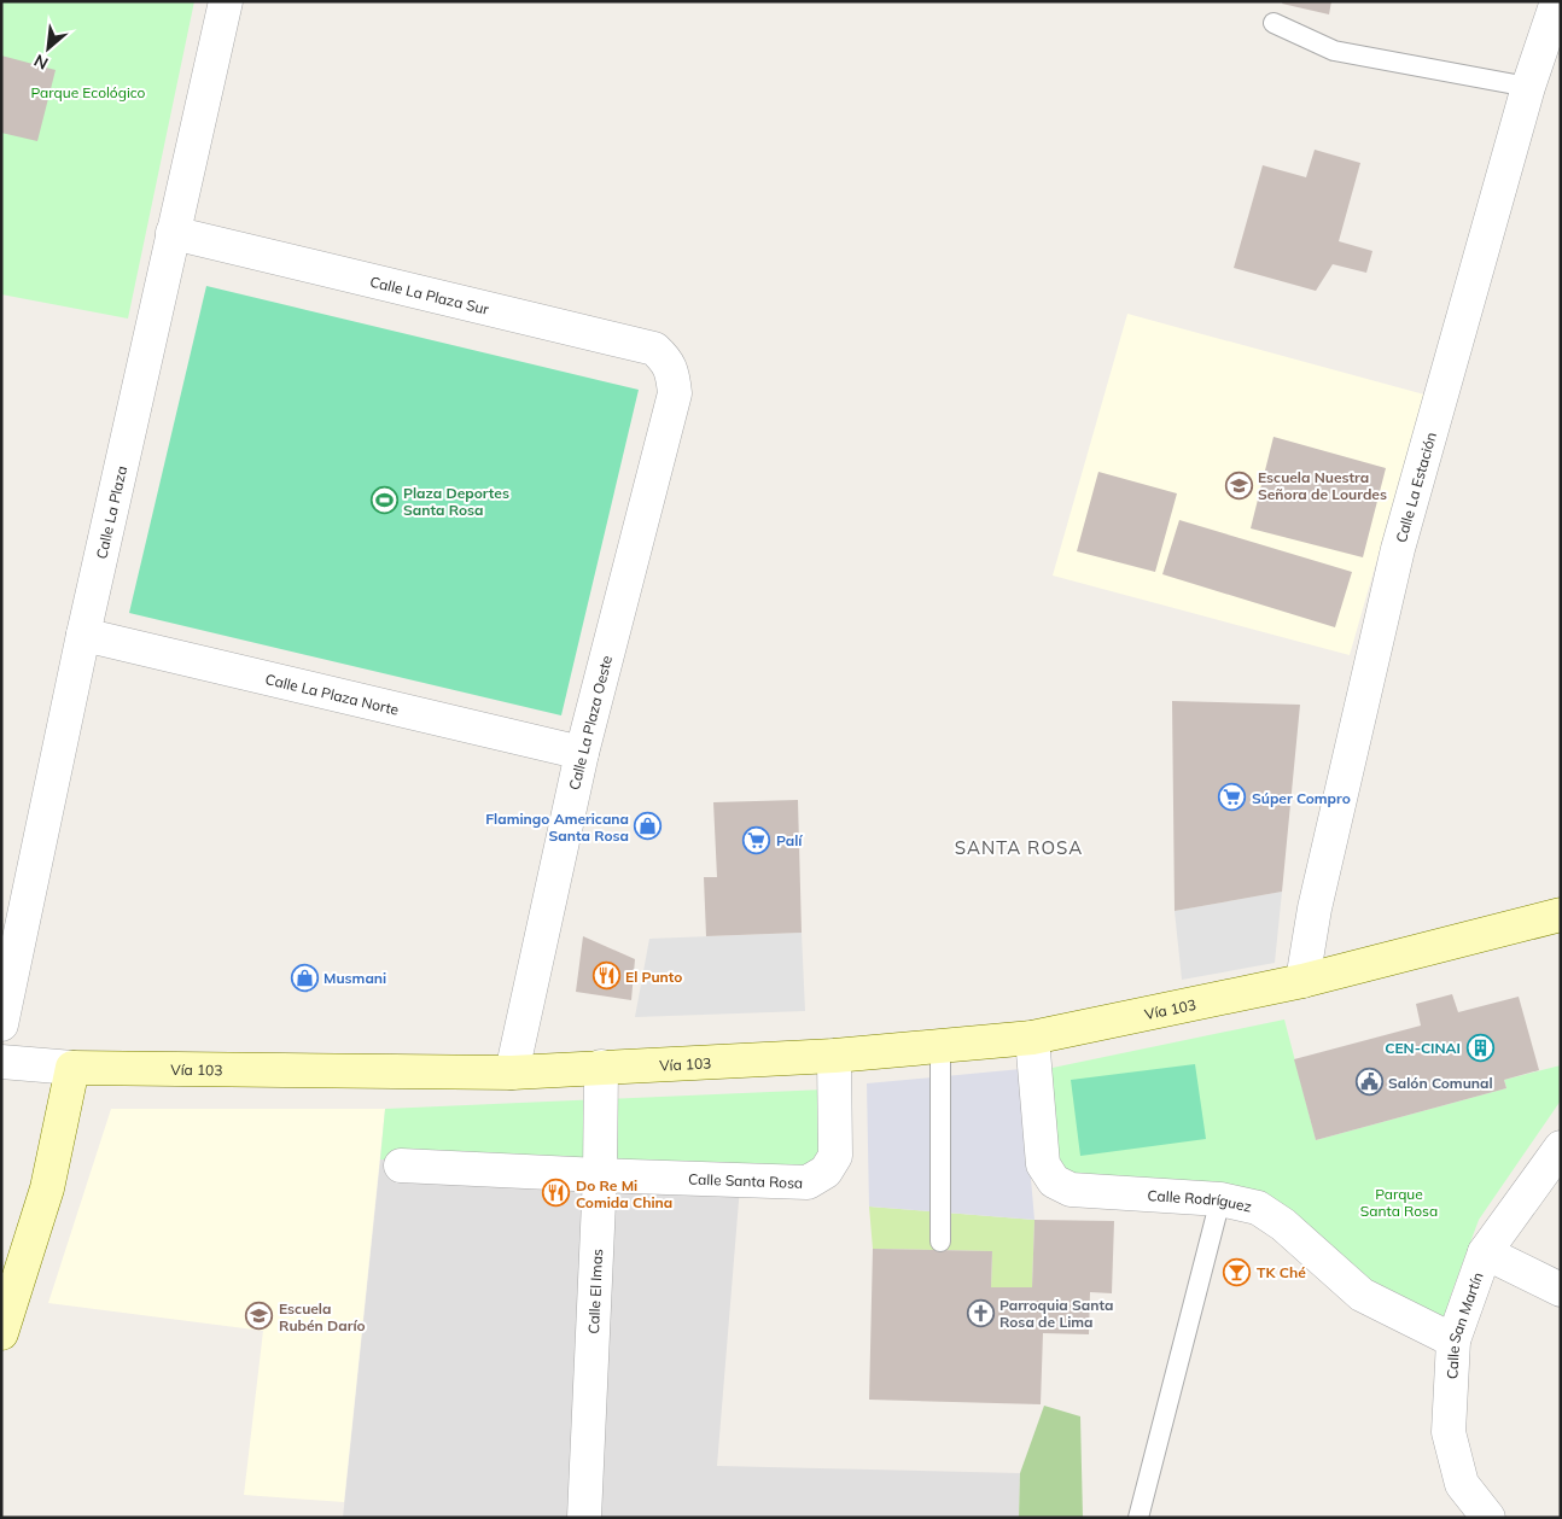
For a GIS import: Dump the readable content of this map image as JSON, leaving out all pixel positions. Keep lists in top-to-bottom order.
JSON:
{
  "streets": {
    "main road": ["Vía 103"],
    "street": [
      "Calle La Plaza Sur",
      "Calle La Estación",
      "Calle La Plaza",
      "Calle La Plaza Norte",
      "Calle La Plaza Oeste",
      "Calle Santa Rosa",
      "Calle Rodríguez",
      "Calle El Imas",
      "Calle San Martín"
    ]
  },
  "crossings": [
    ["Calle La Plaza Sur", "Calle La Plaza"],
    ["Calle La Plaza Sur", "Calle La Plaza Oeste"],
    ["Calle La Estación", "Vía 103"],
    ["Calle La Plaza", "Calle La Plaza Norte"],
    ["Calle La Plaza Norte", "Calle La Plaza Oeste"],
    ["Calle La Plaza Oeste", "Vía 103"],
    ["Vía 103", "Calle Santa Rosa"],
    ["Vía 103", "Calle Rodríguez"],
    ["Vía 103", "Calle El Imas"],
    ["Calle Santa Rosa", "Calle El Imas"],
    ["Calle Rodríguez", "Calle San Martín"]
  ],
  "districts": ["SANTA ROSA"],
  "parks": ["Parque Ecológico", "Parque Santa Rosa"],
  "places": {
    "school or university": ["Escuela Nuestra Señora de Lourdes", "Escuela Rubén Darío"],
    "sports": ["Plaza Deportes Santa Rosa"],
    "supermarket": ["Súper Compro", "Palí"],
    "shop": ["Flamingo Americana Santa Rosa", "Musmani"],
    "restaurant": ["El Punto", "Do Re Mi Comida China"],
    "building": ["CEN-CINAI"],
    "public building": ["Salón Comunal"],
    "bar": ["TK Ché"],
    "church": ["Parroquia Santa Rosa de Lima"]
  },
  "north": "bottom left"
}
